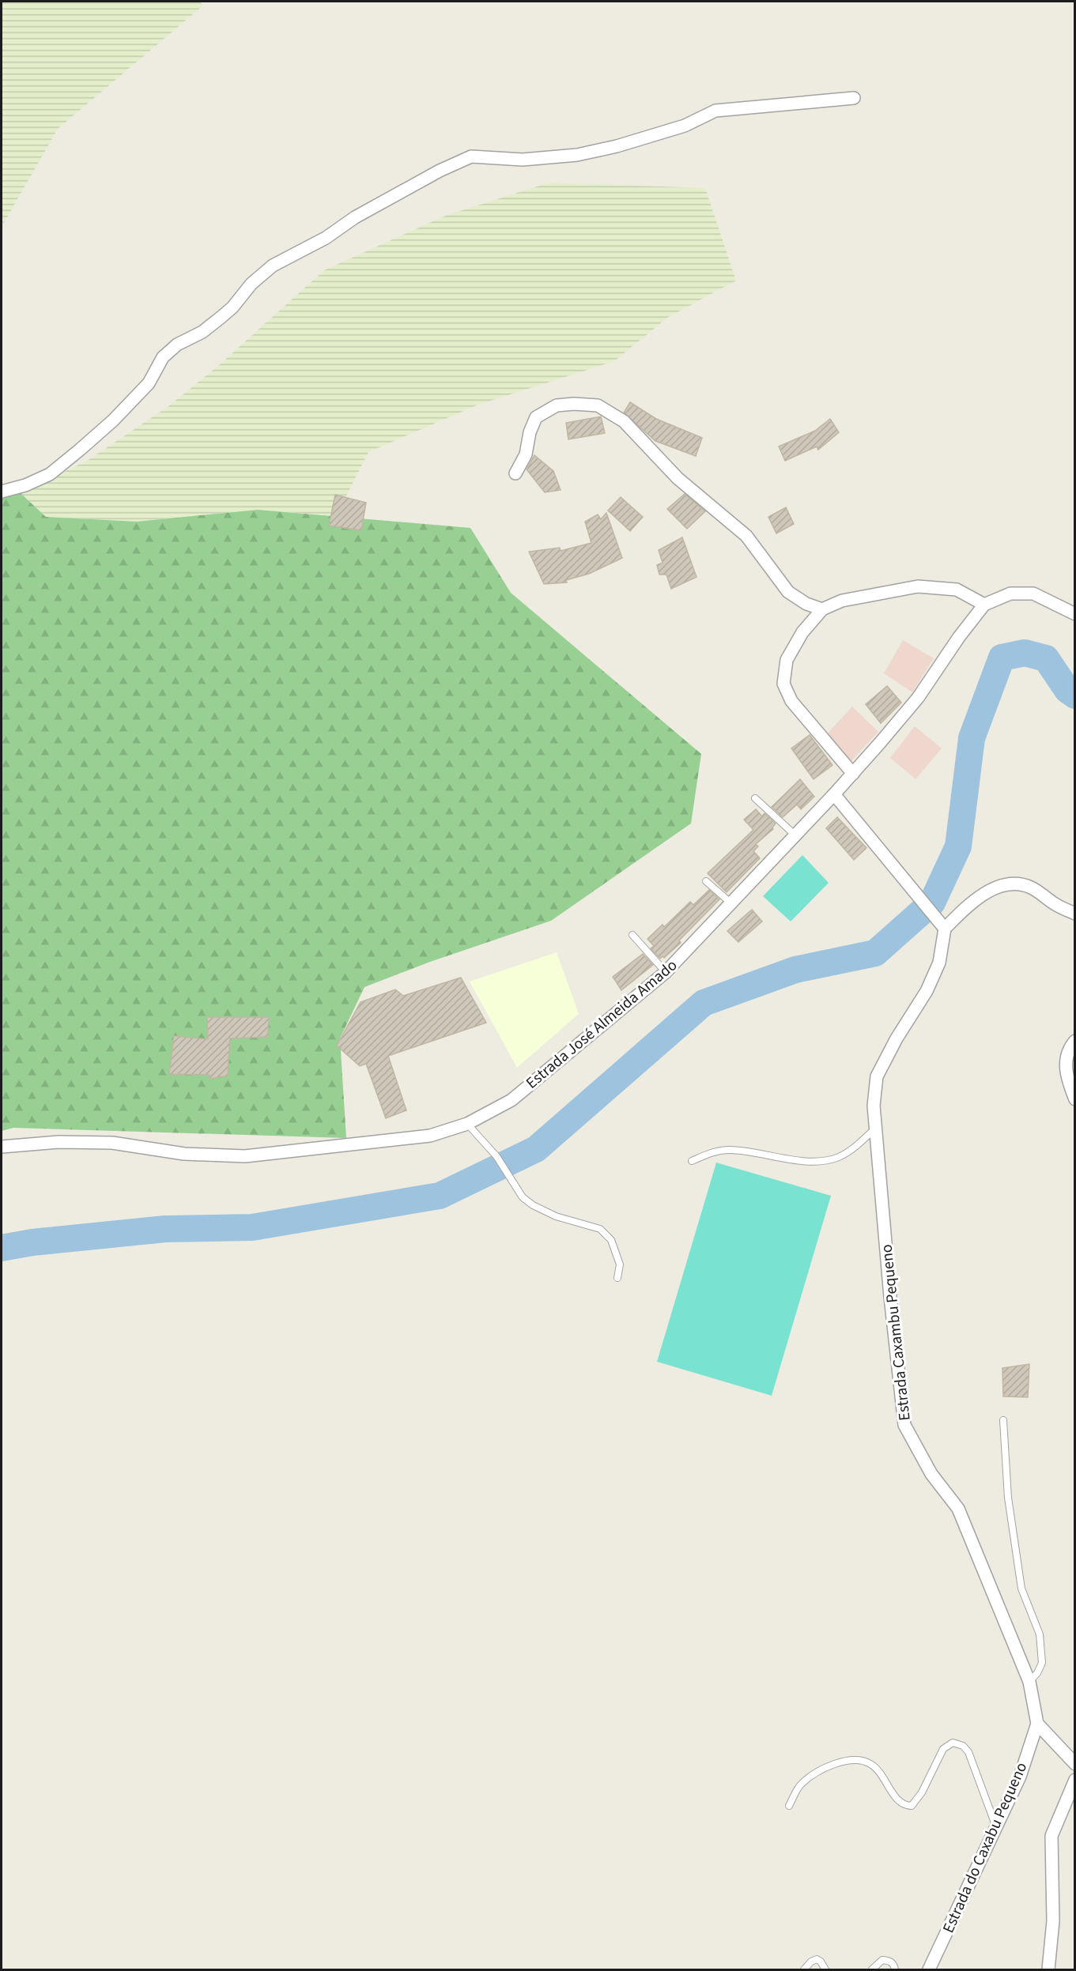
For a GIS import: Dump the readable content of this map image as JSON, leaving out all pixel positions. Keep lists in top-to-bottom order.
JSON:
{
  "streets": {
    "street": ["Estrada José Almeida Amado", "Estrada Caxambu Pequeno", "Estrada do Caxabu Pequeno"]
  },
  "crossings": [
    ["Estrada Caxambu Pequeno", "Estrada do Caxabu Pequeno"]
  ]
}
